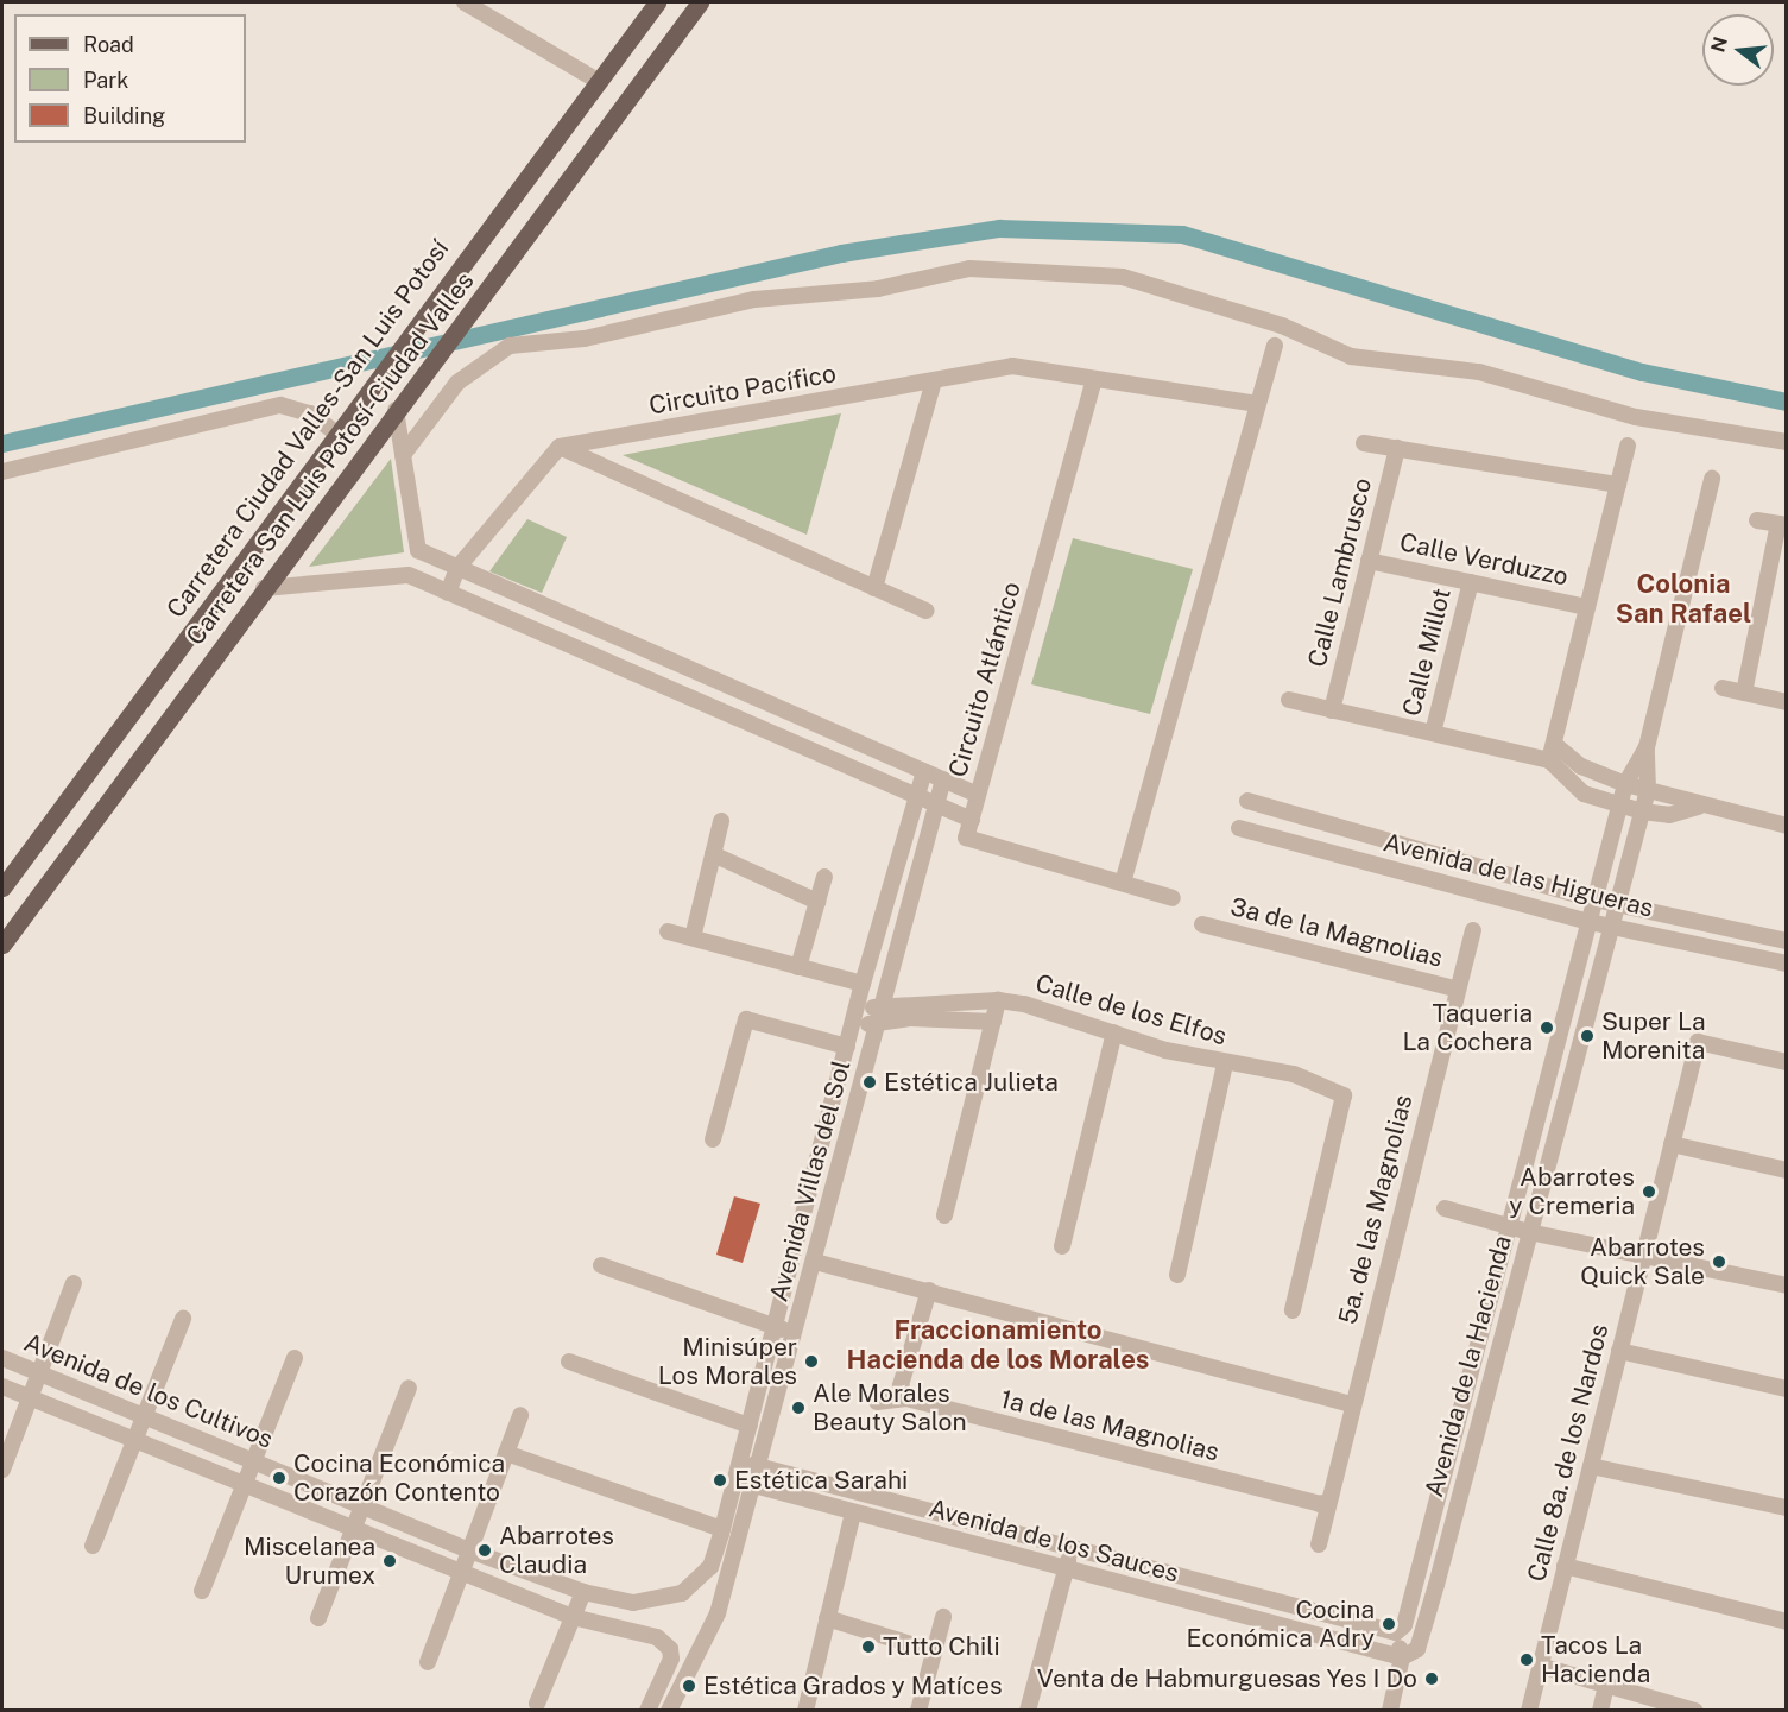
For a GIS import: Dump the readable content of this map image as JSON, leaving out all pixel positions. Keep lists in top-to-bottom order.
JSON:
{
  "streets": {
    "main road": ["Carretera Ciudad Valles-San Luis Potosí", "Carretera San Luis Potosí-Ciudad Valles"],
    "street": [
      "Circuito Pacífico",
      "Calle Verduzzo",
      "Calle Lambrusco",
      "Calle Millot",
      "Circuito Atlántico",
      "Avenida de las Higueras",
      "3a de la Magnolias",
      "Calle de los Elfos",
      "Avenida Villas del Sol",
      "5a. de las Magnolias",
      "Avenida de la Hacienda",
      "Avenida de los Cultivos",
      "1a de las Magnolias",
      "Calle 8a. de los Nardos",
      "Avenida de los Sauces"
    ]
  },
  "crossings": [
    ["Circuito Pacífico", "Circuito Atlántico"],
    ["Calle Verduzzo", "Calle Lambrusco"],
    ["Calle Verduzzo", "Calle Millot"],
    ["Avenida de las Higueras", "Avenida de la Hacienda"],
    ["3a de la Magnolias", "5a. de las Magnolias"],
    ["Calle de los Elfos", "Avenida Villas del Sol"],
    ["Avenida Villas del Sol", "Avenida de los Cultivos"],
    ["Avenida Villas del Sol", "Avenida de los Sauces"],
    ["5a. de las Magnolias", "1a de las Magnolias"],
    ["Avenida de la Hacienda", "Avenida de los Sauces"]
  ],
  "districts": ["Colonia San Rafael", "Fraccionamiento Hacienda de los Morales"],
  "places": [
    "Taqueria La Cochera",
    "Super La Morenita",
    "Estética Julieta",
    "Abarrotes y Cremeria",
    "Abarrotes Quick Sale",
    "Minisúper Los Morales",
    "Ale Morales Beauty Salon",
    "Cocina Económica Corazón Contento",
    "Estética Sarahi",
    "Abarrotes Claudia",
    "Miscelanea Urumex",
    "Cocina Económica Adry",
    "Tutto Chili",
    "Tacos La Hacienda",
    "Venta de Habmurguesas Yes I Do",
    "Estética Grados y Matíces"
  ],
  "legend": ["Road", "Park", "Building"],
  "north": "left"
}
